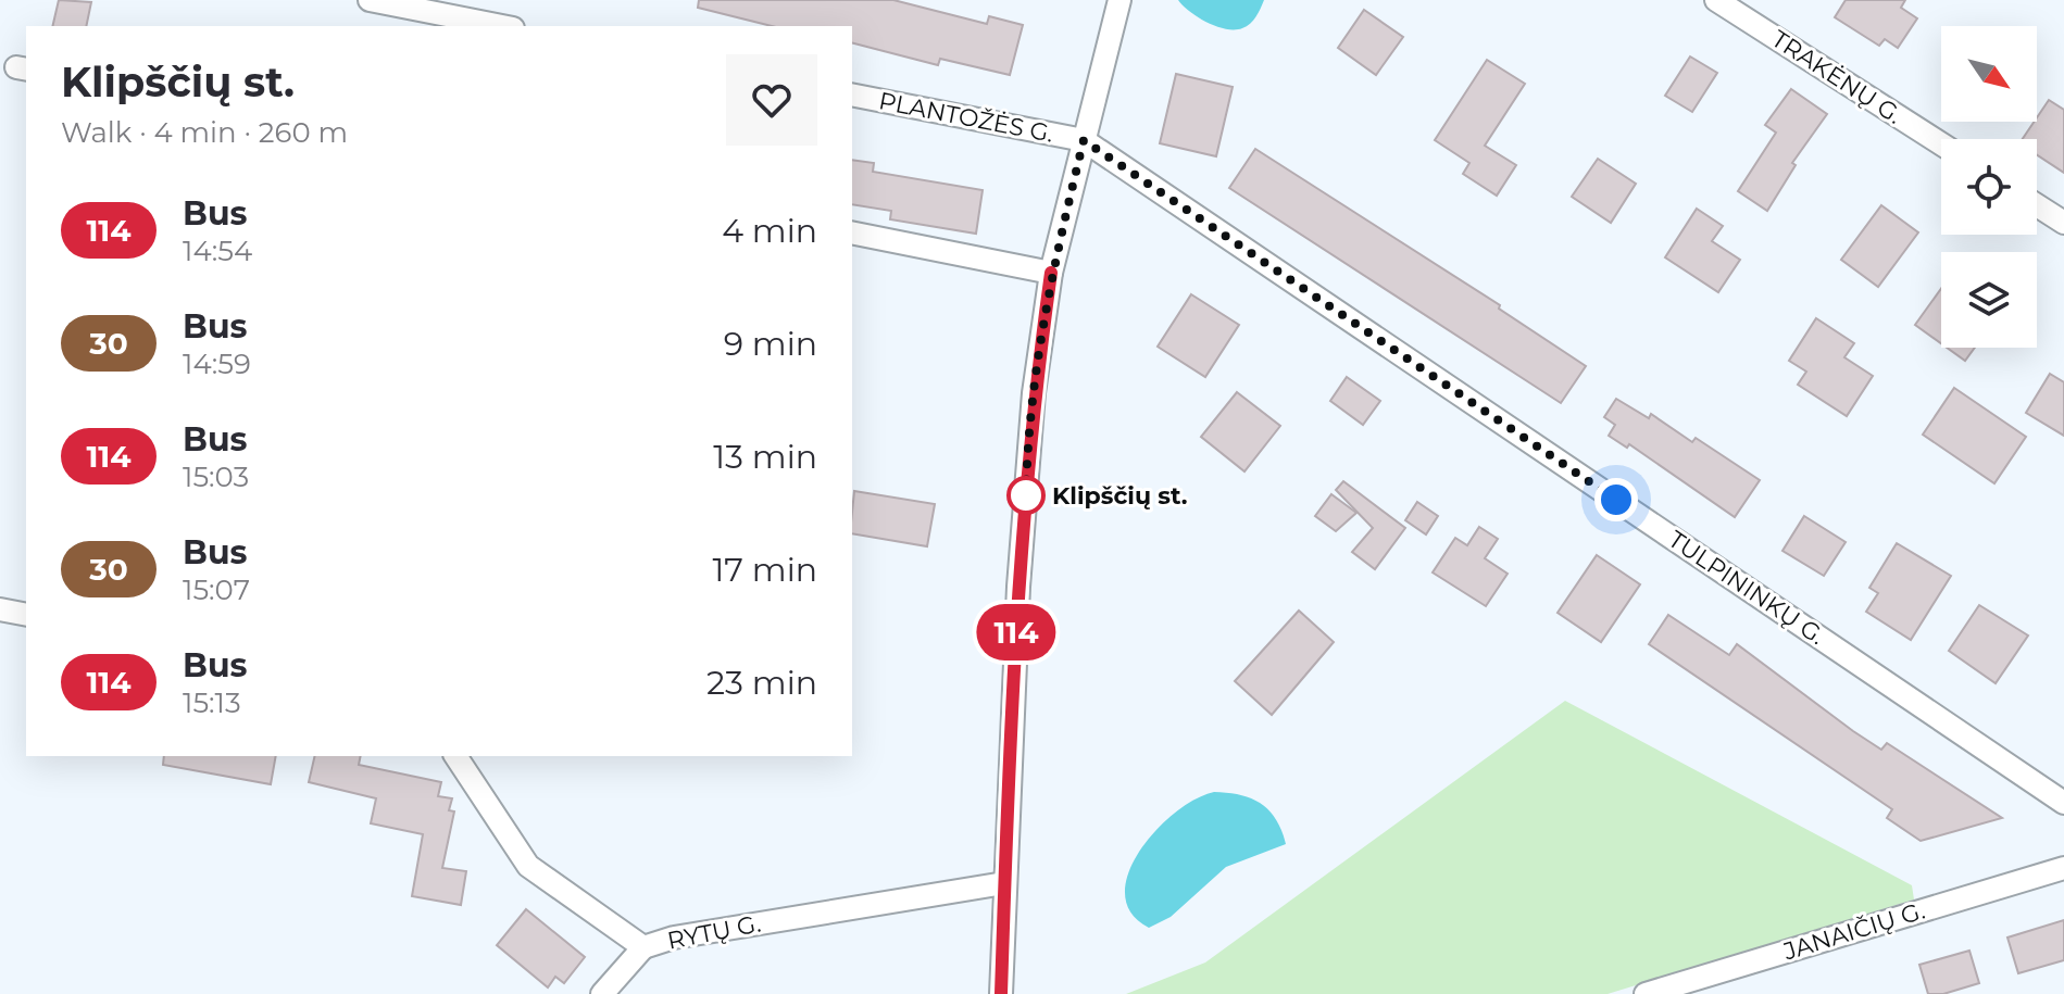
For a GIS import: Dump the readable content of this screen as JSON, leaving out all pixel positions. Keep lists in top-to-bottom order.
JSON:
{
  "streets": {
    "street": [
      "TRAKĖNŲ G.",
      "PLANTOŽĖS G.",
      "TULPININKŲ G.",
      "JANAIČIŲ G.",
      "RYTŲ G."
    ]
  },
  "crossings": [
    ["PLANTOŽĖS G.", "TULPININKŲ G."]
  ],
  "places": ["Klipščių st."],
  "lines": ["bus line 114"],
  "north": "bottom right",
  "page": {
    "on_map": "114",
    "heading": ["Klipščių st.", "Walk · 4 min · 260 m"],
    "list": [
      {
        "mark": "114",
        "name": "Bus",
        "note": "14:54",
        "value": "4 min"
      },
      {
        "mark": "30",
        "name": "Bus",
        "note": "14:59",
        "value": "9 min"
      },
      {
        "mark": "114",
        "name": "Bus",
        "note": "15:03",
        "value": "13 min"
      },
      {
        "mark": "30",
        "name": "Bus",
        "note": "15:07",
        "value": "17 min"
      },
      {
        "mark": "114",
        "name": "Bus",
        "note": "15:13",
        "value": "23 min"
      }
    ]
  }
}
